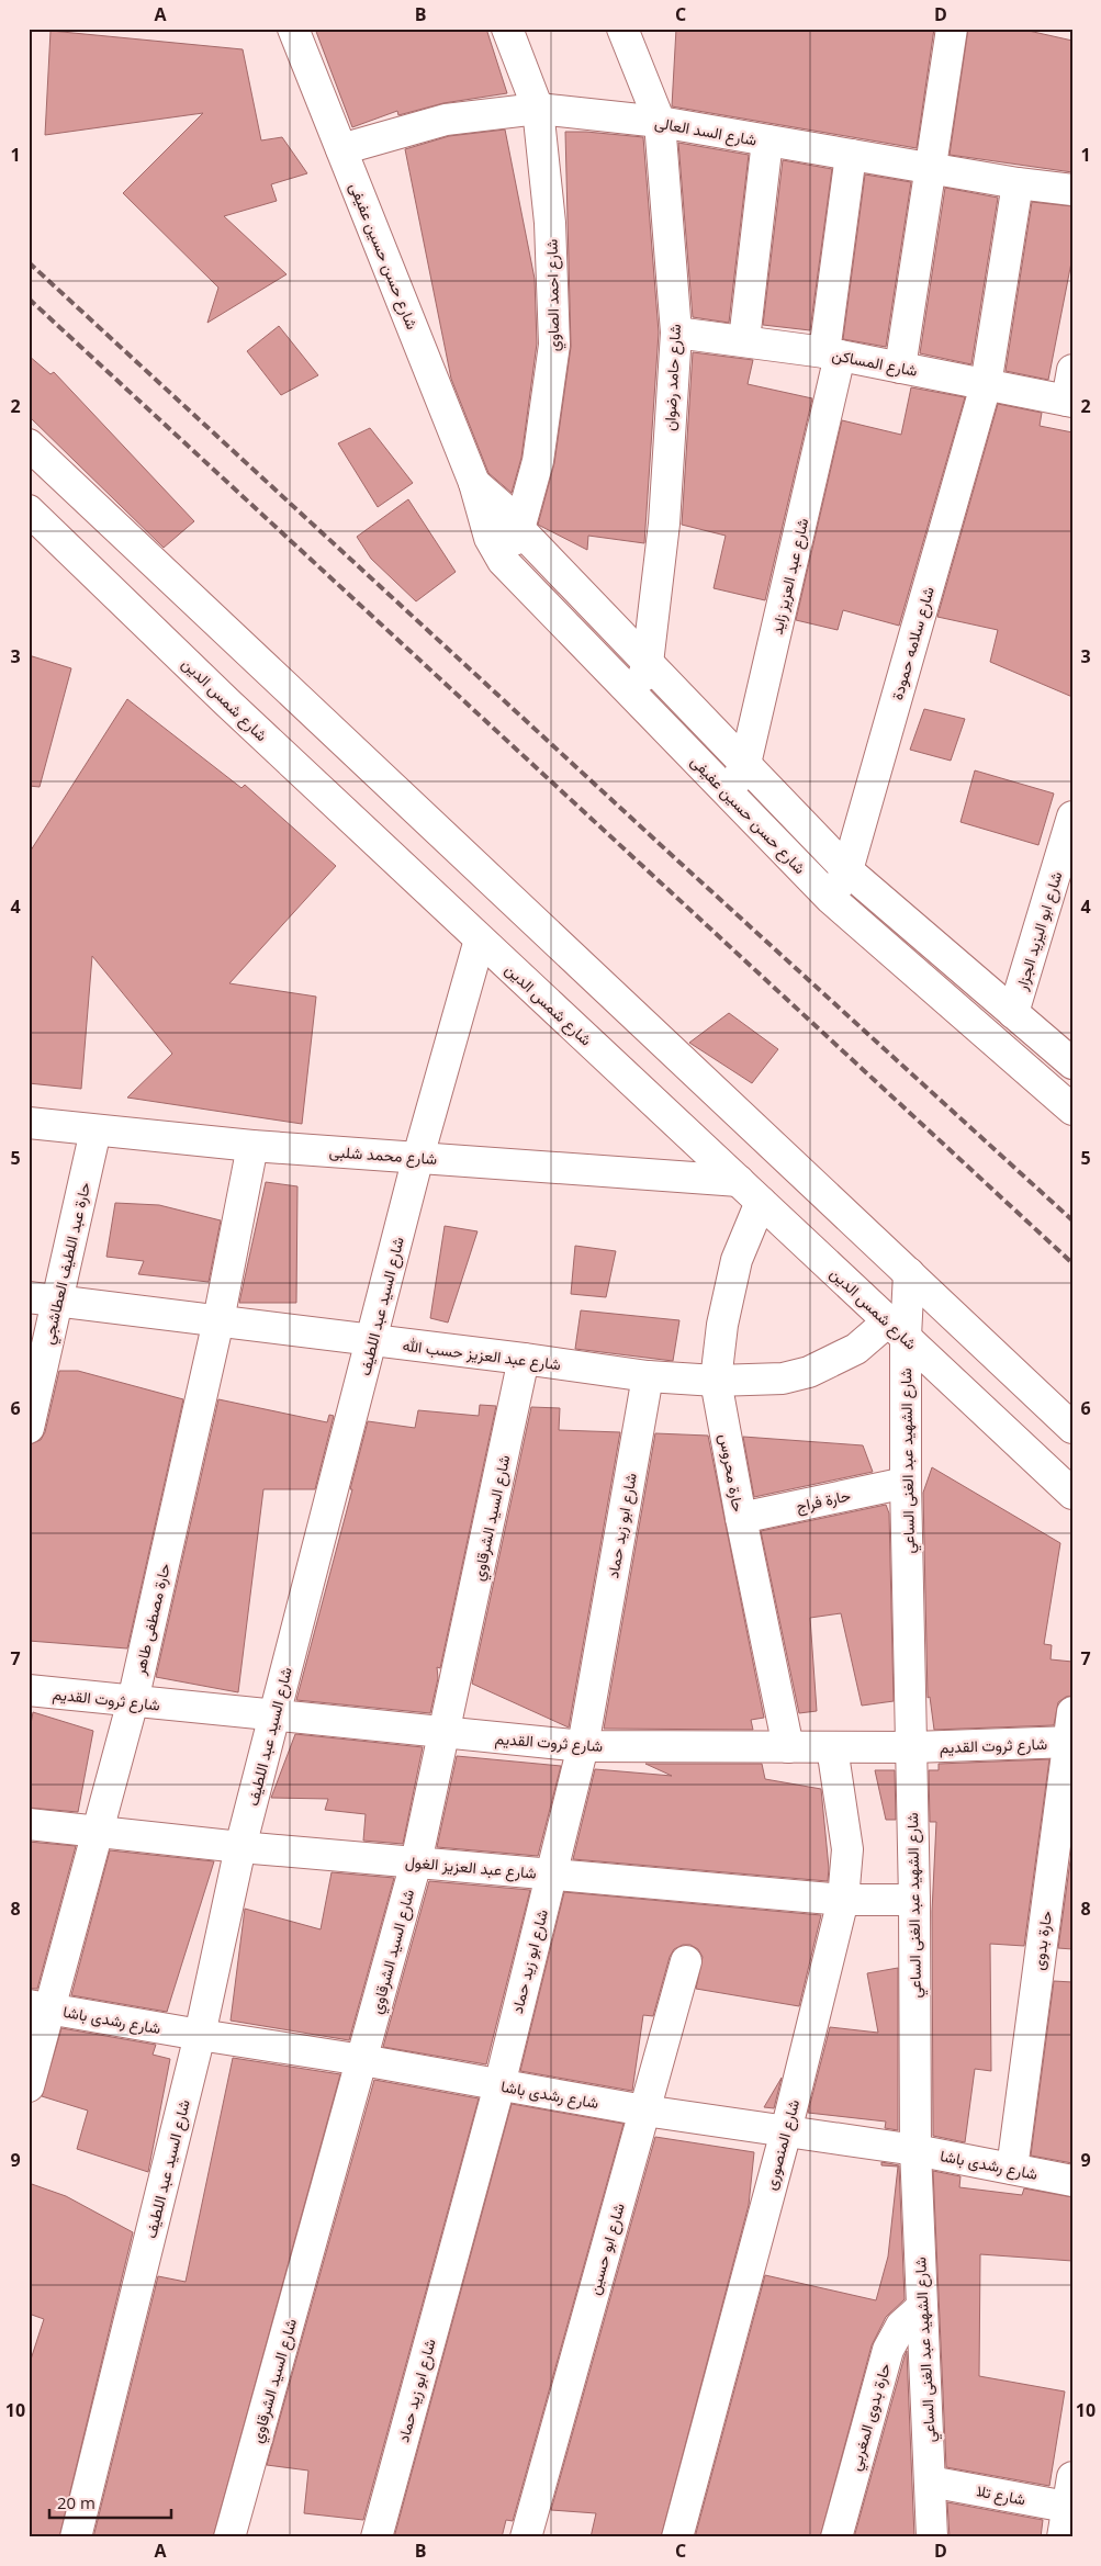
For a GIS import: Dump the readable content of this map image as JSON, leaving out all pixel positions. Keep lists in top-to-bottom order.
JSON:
{
  "streets": {
    "street": [
      "شارع السد العالى",
      "شارع حسن حسين عفيفى",
      "شارع احمد الصاوي",
      "شارع المساكن",
      "شارع حامد رضوان",
      "شارع عبد العزيز زايد",
      "شارع سلامه حمودة",
      "شارع شمس الدين",
      "شارع ابو اليزيد الجزار",
      "شارع محمد شلبى",
      "حارة عبد اللطيف العطاشجي",
      "شارع السيد عبد اللطيف",
      "شارع عبد العزيز حسب الله",
      "شارع الشهيد عبد الغنى الساعي",
      "حارة محروس",
      "حارة فراج",
      "شارع السيد الشرقاوي",
      "شارع ابو زيد حماد",
      "حارة مصطفى طاهر",
      "شارع ثروت القديم",
      "شارع عبد العزيز الغول",
      "حارة بدوى",
      "شارع رشدى باشا",
      "شارع المنصورى",
      "شارع ابو حسين",
      "حارة بدوى المغربي",
      "شارع تلا"
    ]
  },
  "crossings": [
    ["شارع السد العالى", "شارع حسن حسين عفيفى"],
    ["شارع السد العالى", "شارع احمد الصاوي"],
    ["شارع السد العالى", "شارع حامد رضوان"],
    ["شارع السد العالى", "شارع عبد العزيز زايد"],
    ["شارع السد العالى", "شارع سلامه حمودة"],
    ["شارع حسن حسين عفيفى", "شارع احمد الصاوي"],
    ["شارع حسن حسين عفيفى", "شارع حامد رضوان"],
    ["شارع حسن حسين عفيفى", "شارع عبد العزيز زايد"],
    ["شارع حسن حسين عفيفى", "شارع سلامه حمودة"],
    ["شارع حسن حسين عفيفى", "شارع ابو اليزيد الجزار"],
    ["شارع المساكن", "شارع حامد رضوان"],
    ["شارع المساكن", "شارع عبد العزيز زايد"],
    ["شارع المساكن", "شارع سلامه حمودة"],
    ["شارع شمس الدين", "شارع محمد شلبى"],
    ["شارع شمس الدين", "شارع السيد عبد اللطيف"],
    ["شارع شمس الدين", "شارع عبد العزيز حسب الله"],
    ["شارع شمس الدين", "شارع الشهيد عبد الغنى الساعي"],
    ["شارع شمس الدين", "حارة محروس"],
    ["شارع محمد شلبى", "حارة عبد اللطيف العطاشجي"],
    ["شارع محمد شلبى", "شارع السيد عبد اللطيف"],
    ["شارع محمد شلبى", "حارة مصطفى طاهر"],
    ["حارة عبد اللطيف العطاشجي", "شارع عبد العزيز حسب الله"],
    ["شارع السيد عبد اللطيف", "شارع عبد العزيز حسب الله"],
    ["شارع السيد عبد اللطيف", "شارع ثروت القديم"],
    ["شارع السيد عبد اللطيف", "شارع عبد العزيز الغول"],
    ["شارع السيد عبد اللطيف", "شارع رشدى باشا"],
    ["شارع عبد العزيز حسب الله", "شارع الشهيد عبد الغنى الساعي"],
    ["شارع عبد العزيز حسب الله", "حارة محروس"],
    ["شارع عبد العزيز حسب الله", "شارع السيد الشرقاوي"],
    ["شارع عبد العزيز حسب الله", "شارع ابو زيد حماد"],
    ["شارع عبد العزيز حسب الله", "حارة مصطفى طاهر"],
    ["شارع الشهيد عبد الغنى الساعي", "حارة فراج"],
    ["شارع الشهيد عبد الغنى الساعي", "شارع ثروت القديم"],
    ["شارع الشهيد عبد الغنى الساعي", "شارع عبد العزيز الغول"],
    ["شارع الشهيد عبد الغنى الساعي", "شارع رشدى باشا"],
    ["شارع الشهيد عبد الغنى الساعي", "حارة بدوى المغربي"],
    ["شارع الشهيد عبد الغنى الساعي", "شارع تلا"],
    ["حارة محروس", "حارة فراج"],
    ["حارة محروس", "شارع ثروت القديم"],
    ["شارع السيد الشرقاوي", "شارع ثروت القديم"],
    ["شارع السيد الشرقاوي", "شارع عبد العزيز الغول"],
    ["شارع السيد الشرقاوي", "شارع رشدى باشا"],
    ["شارع ابو زيد حماد", "شارع ثروت القديم"],
    ["شارع ابو زيد حماد", "شارع عبد العزيز الغول"],
    ["شارع ابو زيد حماد", "شارع رشدى باشا"],
    ["حارة مصطفى طاهر", "شارع ثروت القديم"],
    ["حارة مصطفى طاهر", "شارع عبد العزيز الغول"],
    ["حارة مصطفى طاهر", "شارع رشدى باشا"],
    ["شارع ثروت القديم", "حارة بدوى"],
    ["شارع ثروت القديم", "شارع المنصورى"],
    ["شارع عبد العزيز الغول", "شارع المنصورى"],
    ["حارة بدوى", "شارع رشدى باشا"],
    ["شارع رشدى باشا", "شارع المنصورى"],
    ["شارع رشدى باشا", "شارع ابو حسين"]
  ],
  "scale_bar": "20 m",
  "grid": {
    "columns": [
      "A",
      "B",
      "C",
      "D"
    ],
    "rows": [
      "1",
      "2",
      "3",
      "4",
      "5",
      "6",
      "7",
      "8",
      "9",
      "10"
    ]
  }
}
